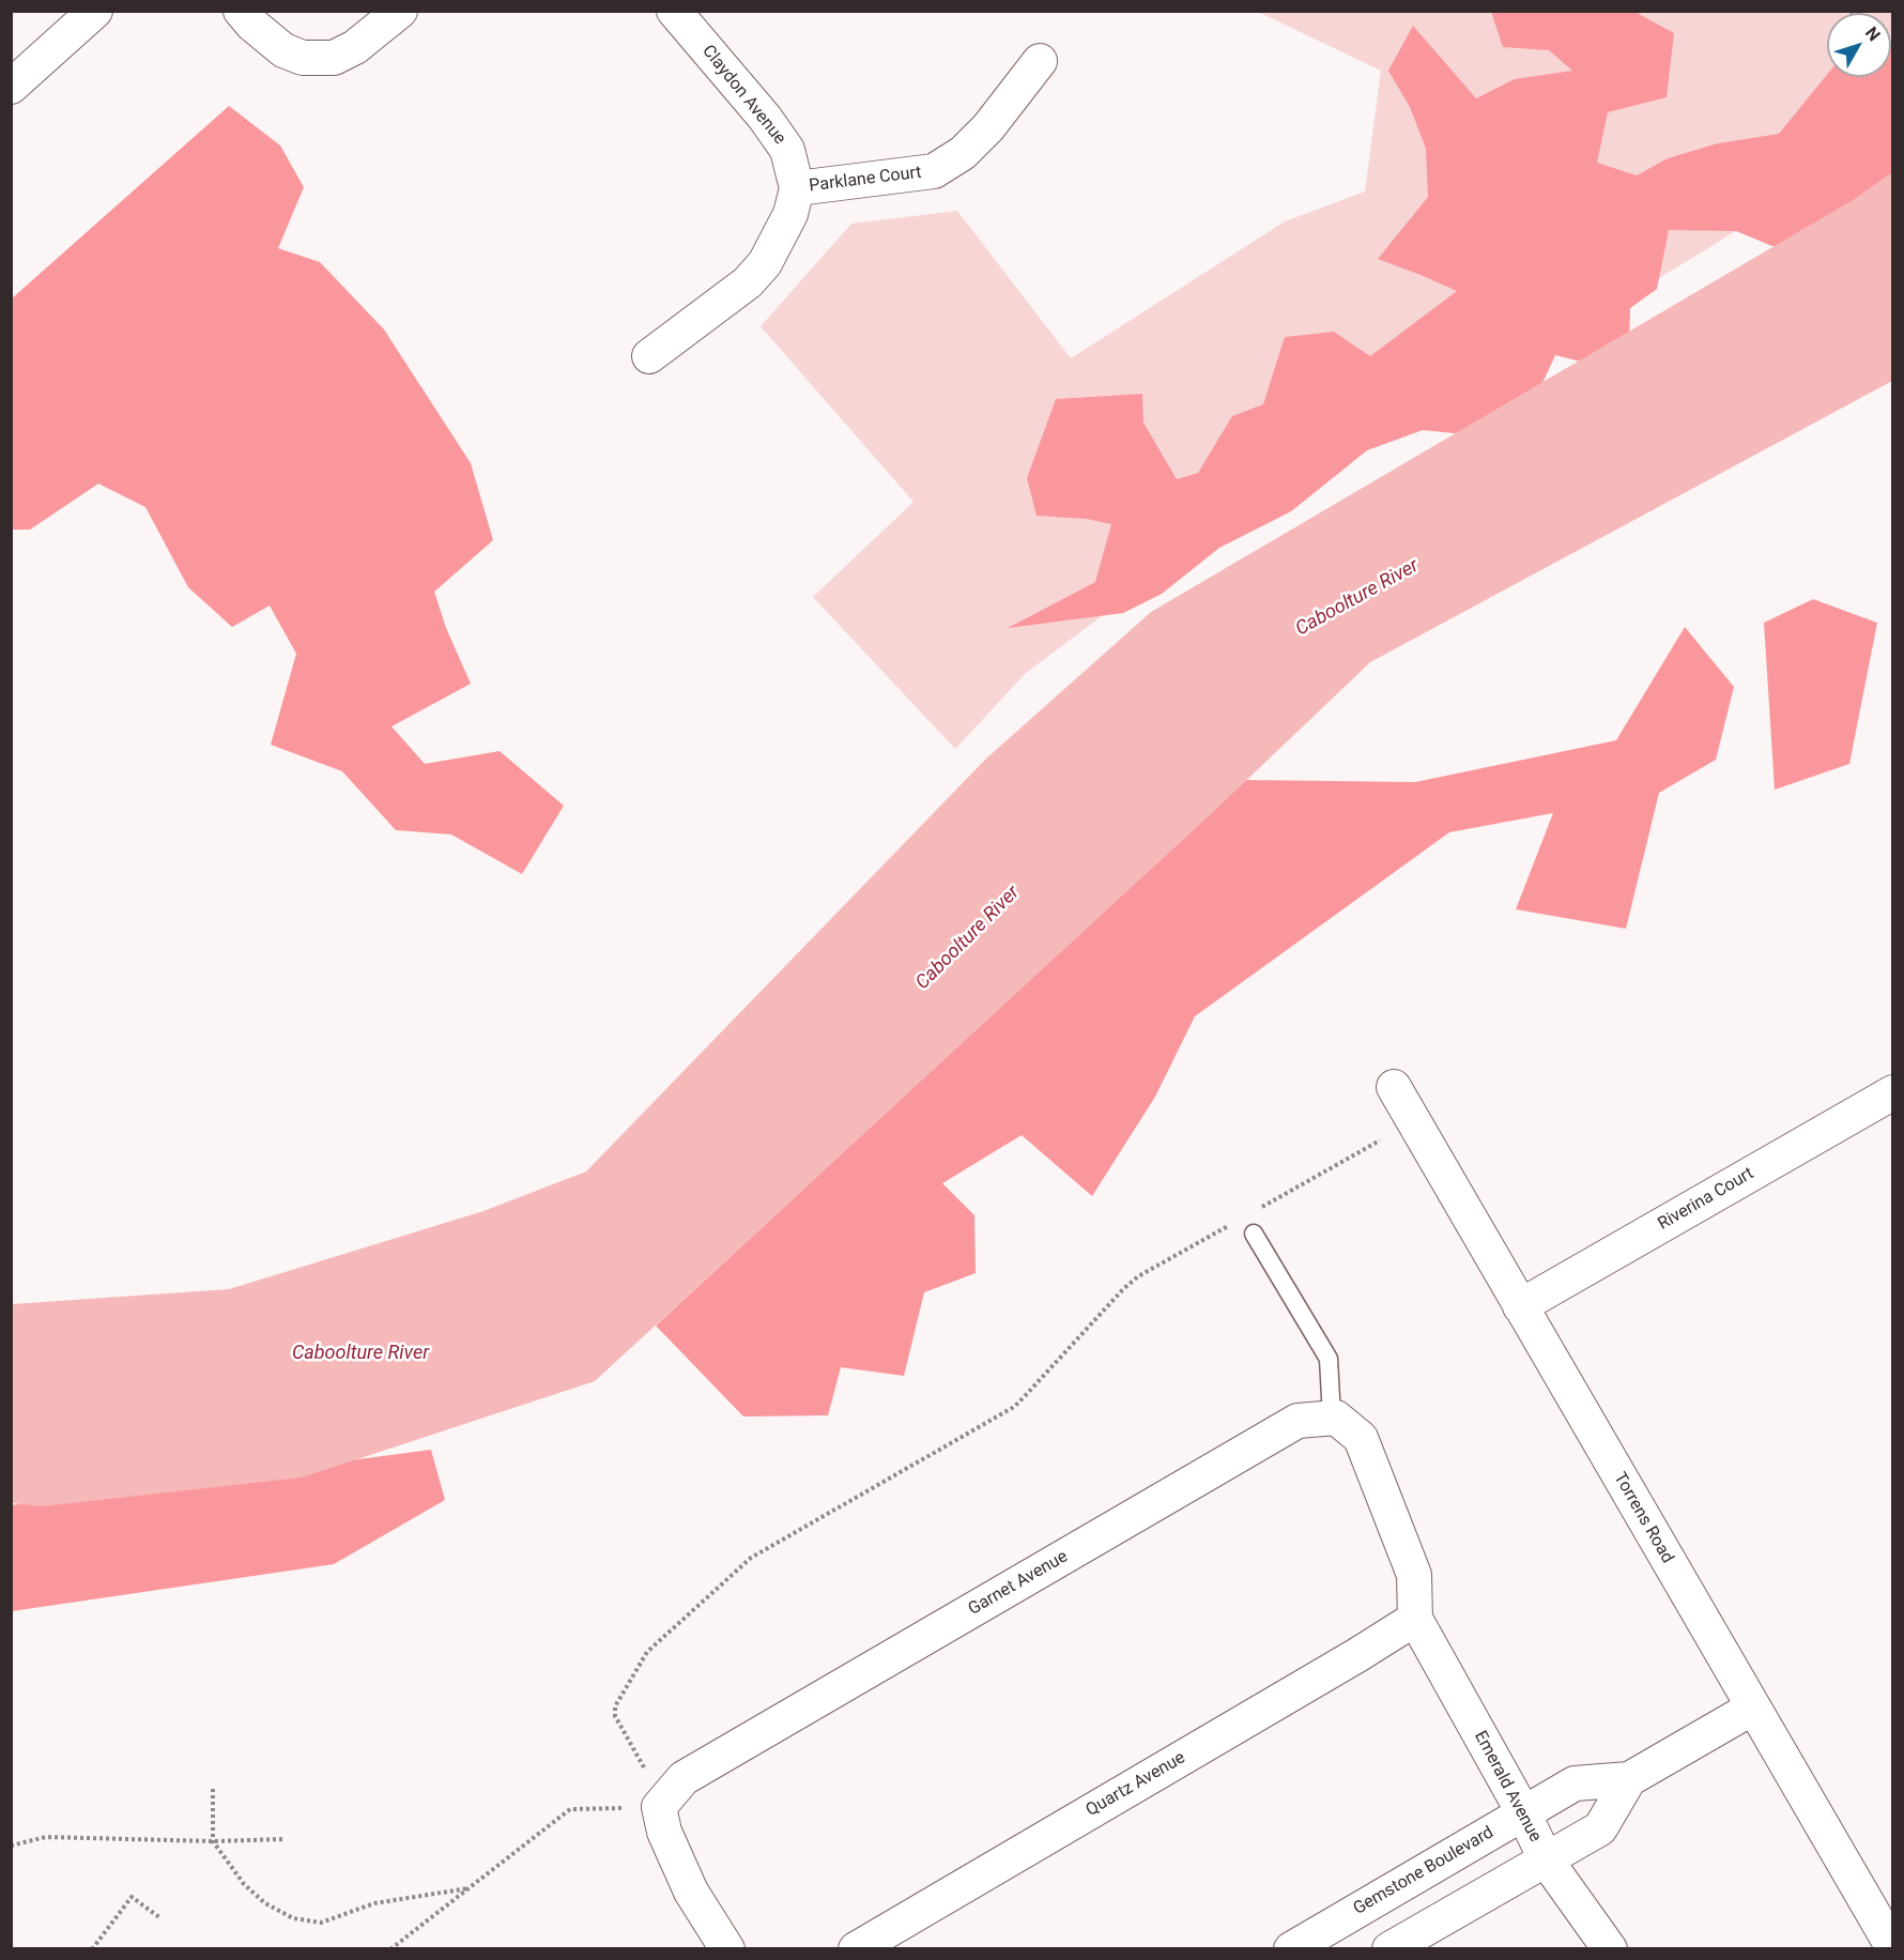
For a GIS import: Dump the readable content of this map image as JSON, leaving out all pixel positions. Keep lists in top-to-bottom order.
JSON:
{
  "streets": {
    "street": [
      "Claydon Avenue",
      "Parklane Court",
      "Riverina Court",
      "Torrens Road",
      "Garnet Avenue",
      "Quartz Avenue",
      "Emerald Avenue",
      "Gemstone Boulevard"
    ]
  },
  "crossings": [
    ["Claydon Avenue", "Parklane Court"],
    ["Riverina Court", "Torrens Road"],
    ["Torrens Road", "Gemstone Boulevard"],
    ["Quartz Avenue", "Emerald Avenue"],
    ["Emerald Avenue", "Gemstone Boulevard"]
  ],
  "water": ["Caboolture River"],
  "north": "top right"
}
